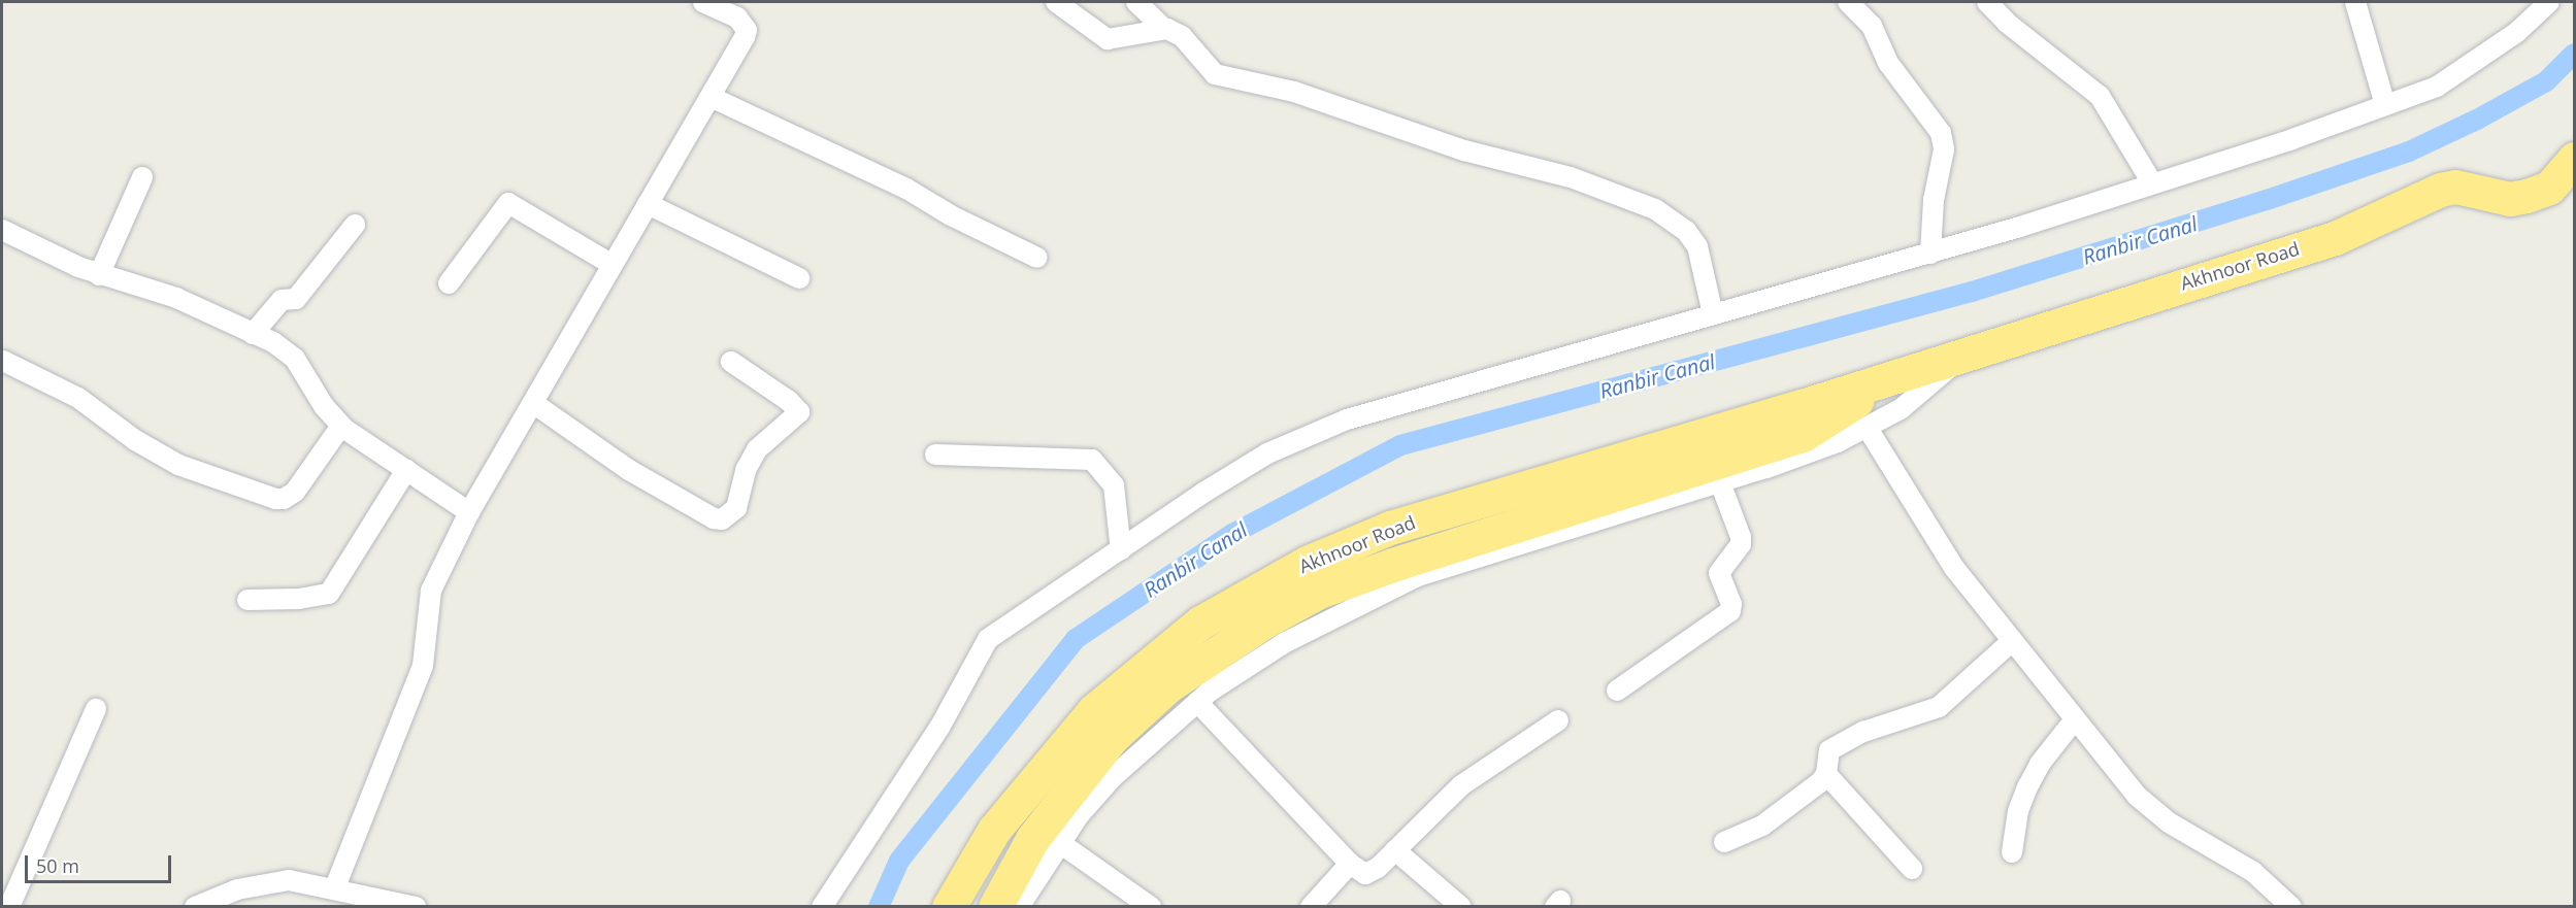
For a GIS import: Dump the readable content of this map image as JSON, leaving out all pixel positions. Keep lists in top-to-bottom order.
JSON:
{
  "streets": {
    "highway": ["Akhnoor Road"]
  },
  "water": ["Ranbir Canal"],
  "scale_bar": "50 m"
}
